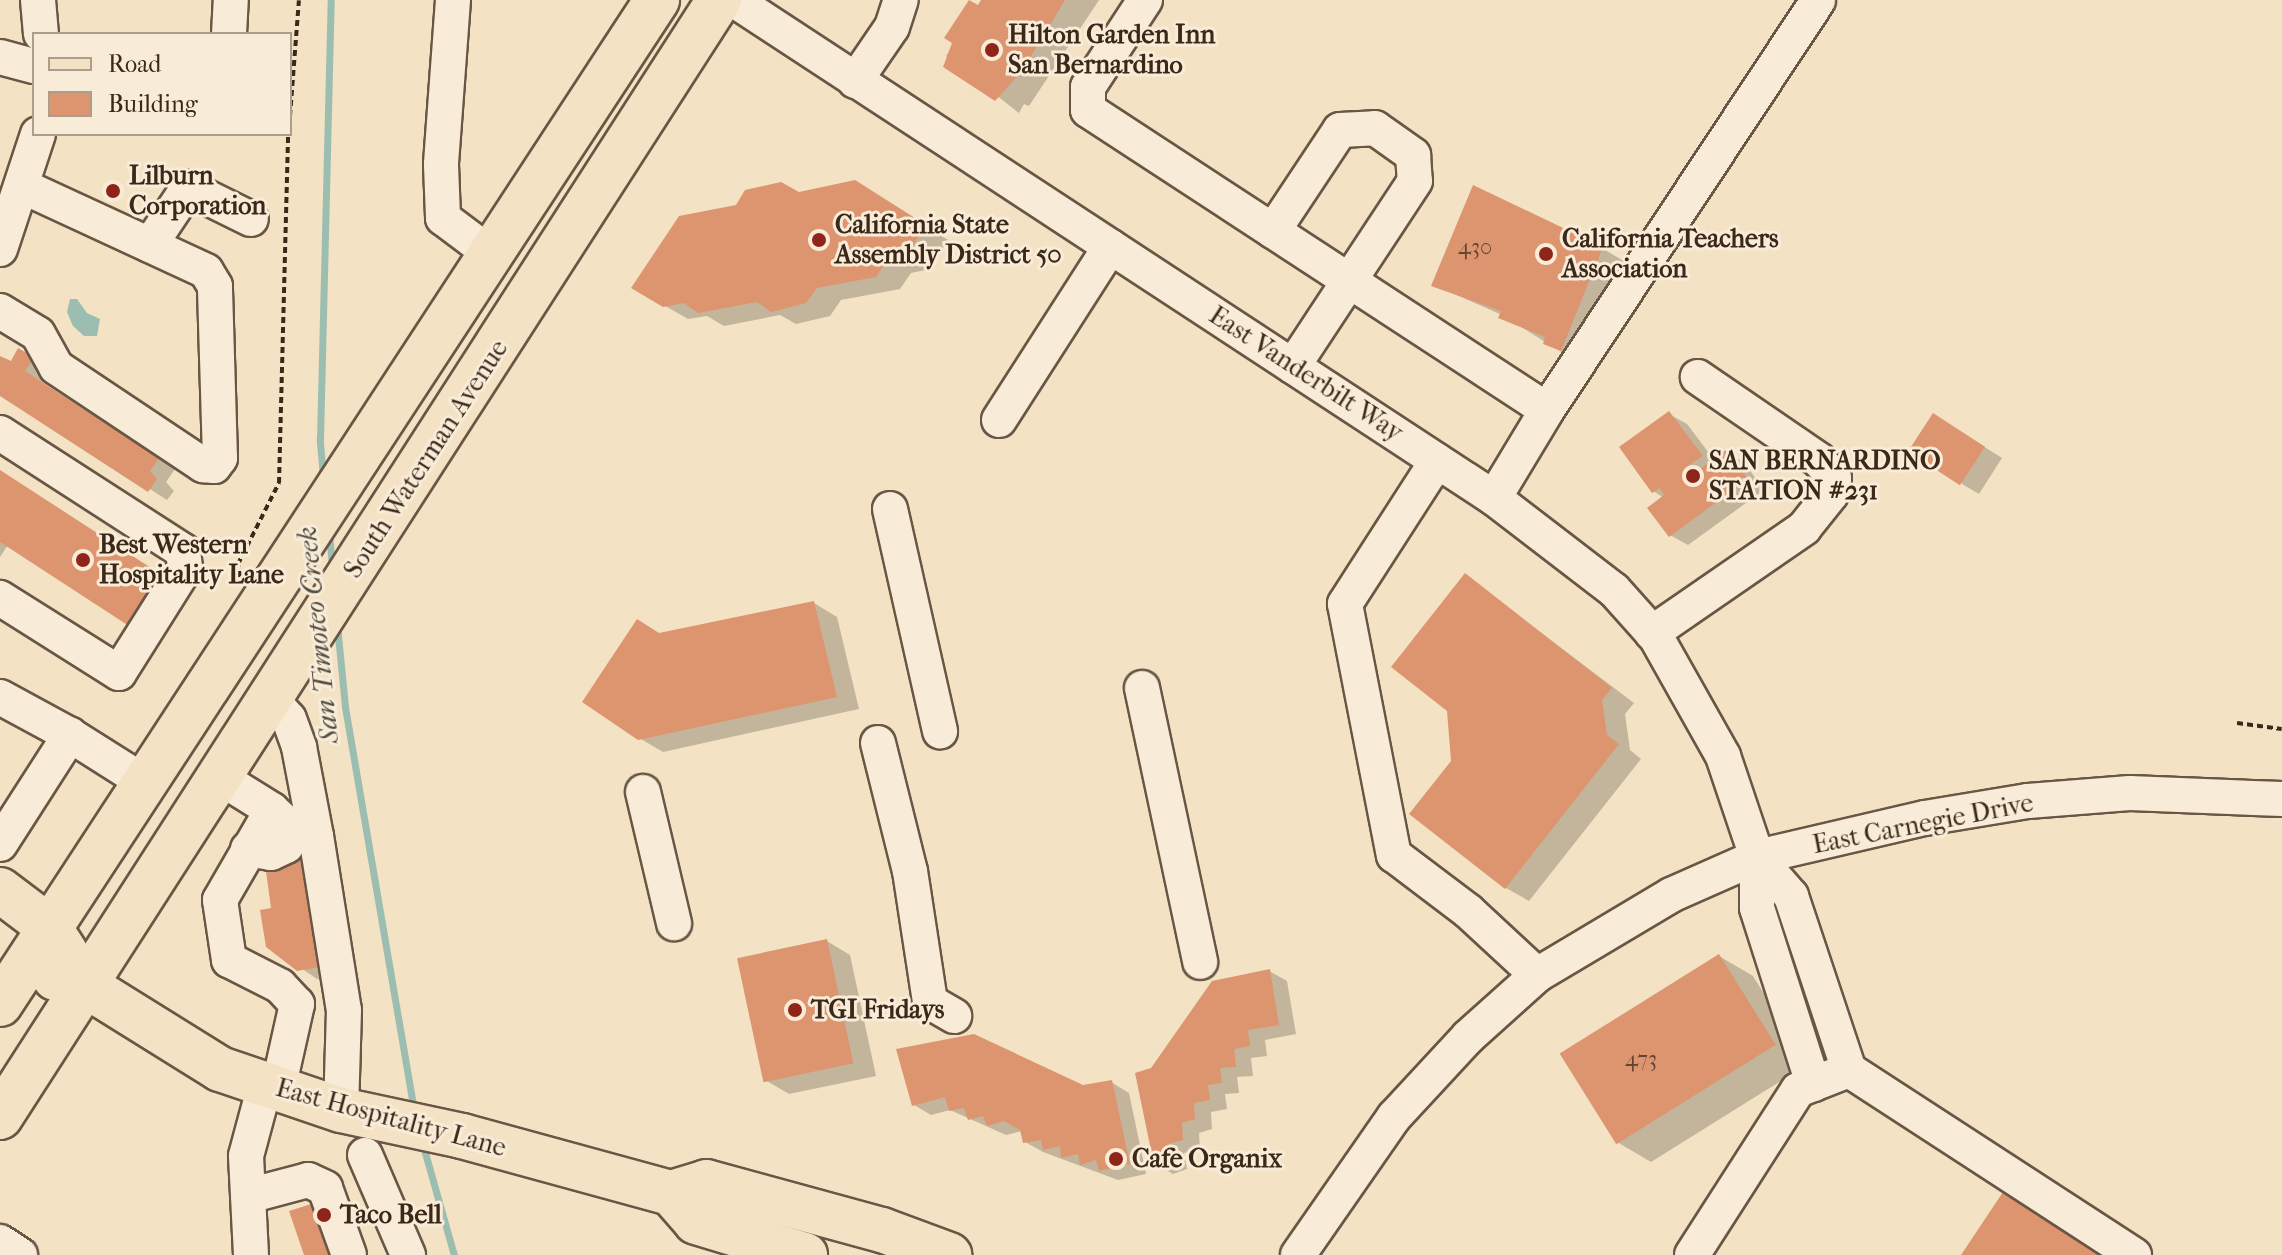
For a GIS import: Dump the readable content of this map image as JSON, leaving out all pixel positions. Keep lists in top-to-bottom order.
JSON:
{
  "streets": {
    "main road": ["South Waterman Avenue", "East Hospitality Lane"],
    "street": ["East Vanderbilt Way", "East Carnegie Drive"]
  },
  "crossings": [
    ["East Vanderbilt Way", "East Carnegie Drive"],
    ["South Waterman Avenue", "East Hospitality Lane"]
  ],
  "water": ["San Timoteo Creek"],
  "places": [
    "Hilton Garden Inn San Bernardino",
    "Lilburn Corporation",
    "California State Assembly District 50",
    "California Teachers Association",
    "SAN BERNARDINO STATION #231",
    "Best Western Hospitality Lane",
    "TGI Fridays",
    "Cafe Organix",
    "Taco Bell"
  ],
  "house_numbers": ["430", "473"],
  "legend": ["Road", "Building"]
}
